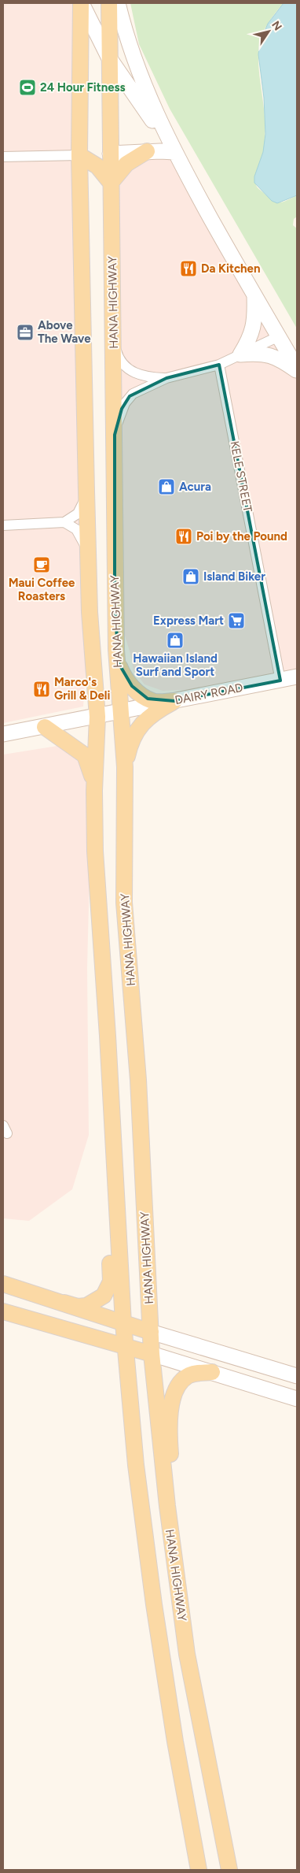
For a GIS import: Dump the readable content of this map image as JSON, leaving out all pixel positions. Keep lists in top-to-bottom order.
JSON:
{
  "streets": {
    "main road": ["HANA HIGHWAY"],
    "street": ["KELE STREET", "DAIRY ROAD"]
  },
  "crossings": [
    ["HANA HIGHWAY", "DAIRY ROAD"],
    ["KELE STREET", "DAIRY ROAD"]
  ],
  "places": {
    "sports": ["24 Hour Fitness"],
    "restaurant": ["Da Kitchen", "Poi by the Pound", "Marco's Grill & Deli"],
    "office": ["Above The Wave"],
    "shop": ["Acura", "Island Biker", "Hawaiian Island Surf and Sport"],
    "cafe": ["Maui Coffee Roasters"],
    "supermarket": ["Express Mart"]
  },
  "north": "top right"
}
